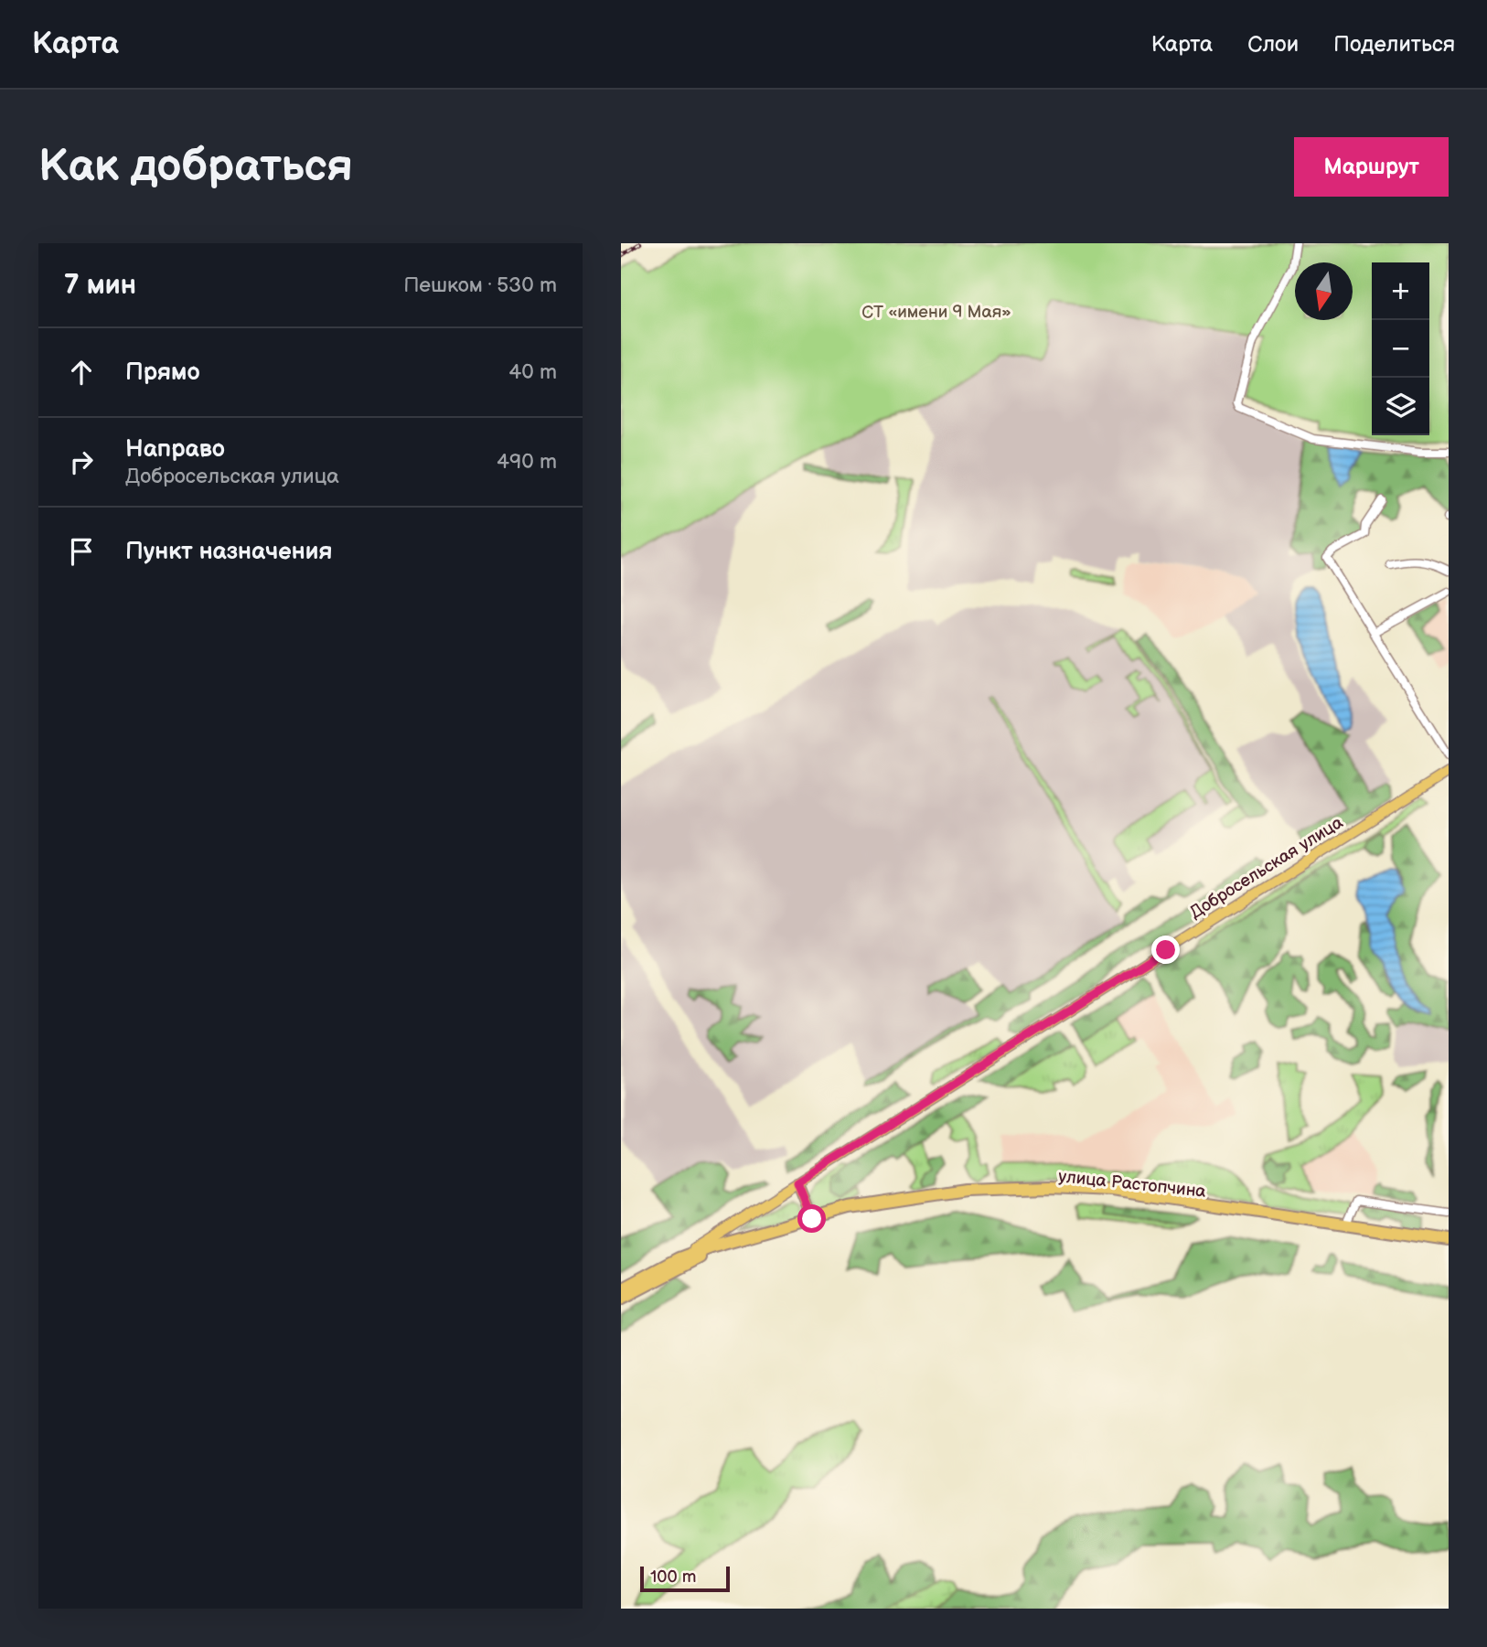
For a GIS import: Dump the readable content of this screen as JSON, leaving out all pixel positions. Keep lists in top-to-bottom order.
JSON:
{
  "streets": {
    "highway": ["улица Растопчина"],
    "main road": ["Добросельская улица"]
  },
  "crossings": [
    ["Добросельская улица", "улица Растопчина"]
  ],
  "parks": ["СТ «имени 9 Мая»"],
  "scale_bar": "100 m",
  "north": "bottom",
  "page": {
    "header": "Карта",
    "nav": ["Карта", "Слои", "Поделиться"],
    "buttons": "Маршрут",
    "title": "Как добраться",
    "heading": ["7 мин", "Пешком · 530 m"],
    "map_buttons": ["+", "−"],
    "list": [
      ["Прямо", "40 m"],
      ["Направо", "Добросельская улица", "490 m"],
      "Пункт назначения"
    ],
    "scale": "100 m"
  }
}
